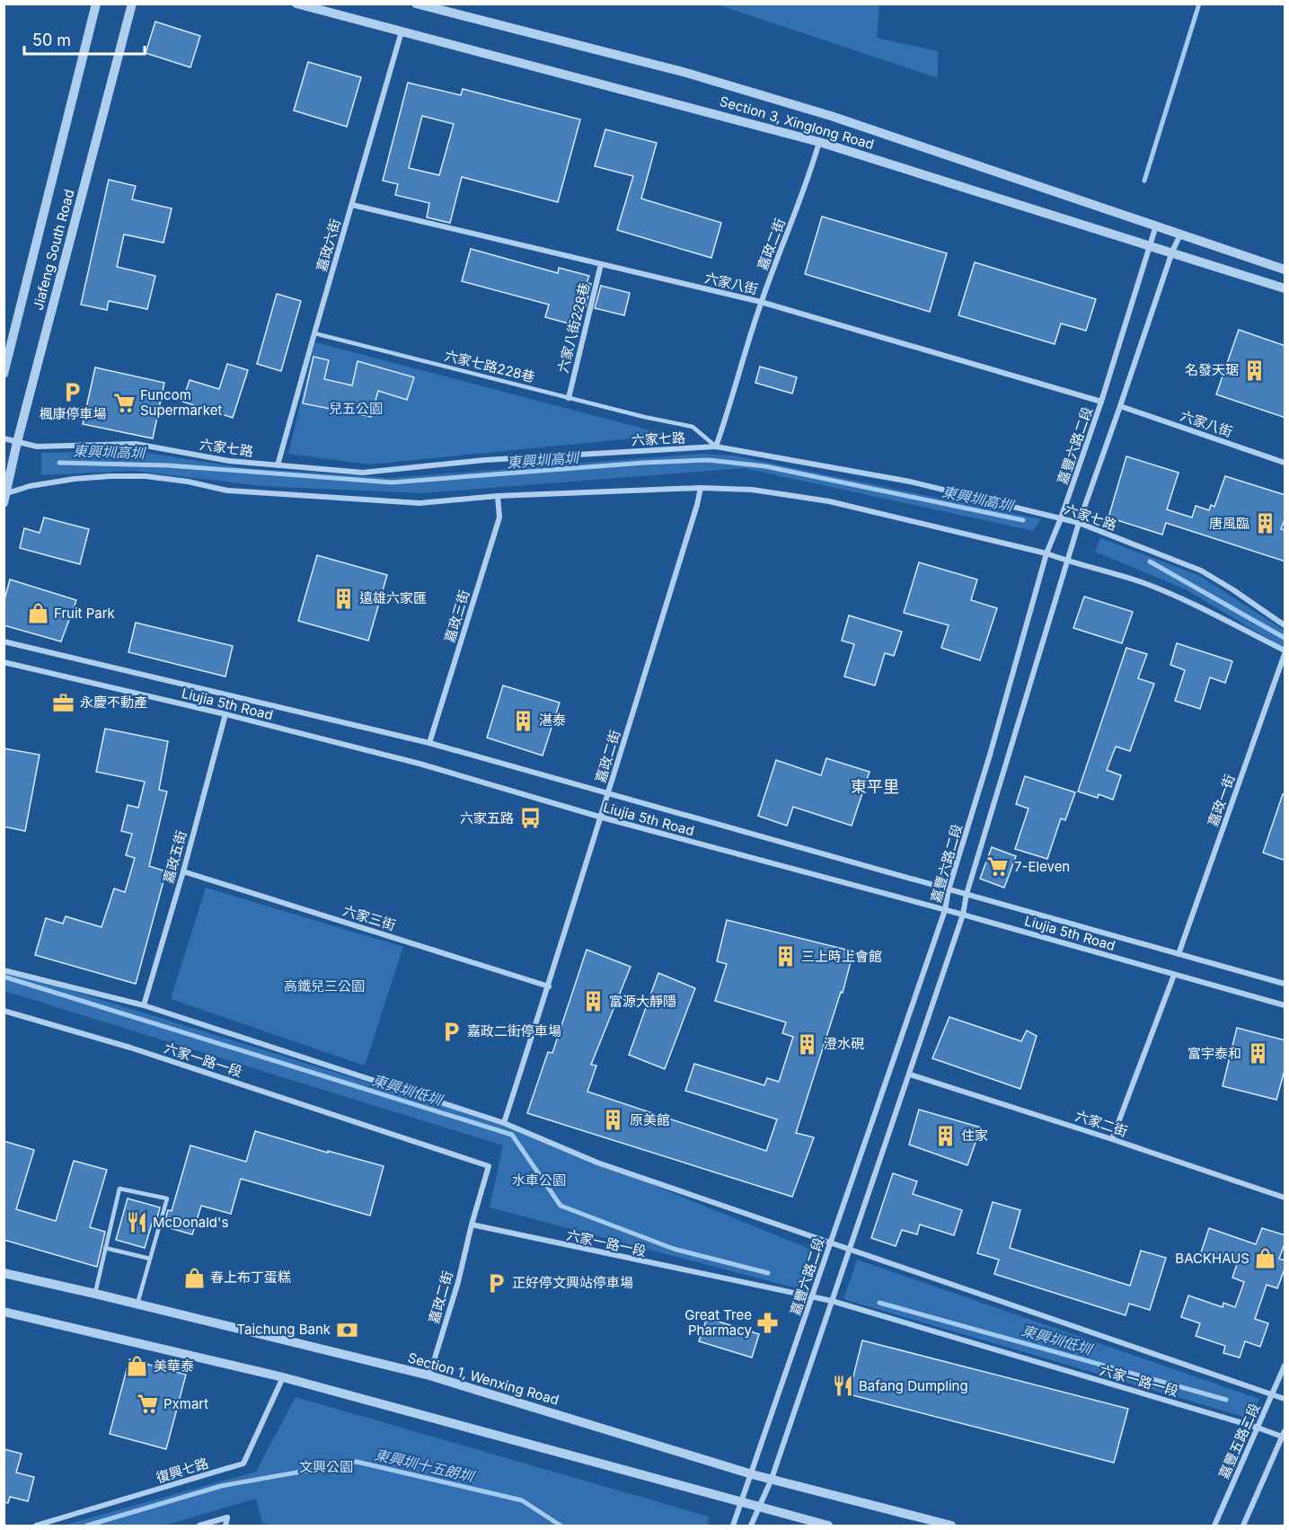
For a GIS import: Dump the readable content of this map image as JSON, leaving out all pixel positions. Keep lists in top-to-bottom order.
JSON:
{
  "streets": {
    "street": [
      "Section 3, Xinglong Road",
      "嘉政二街",
      "嘉政六街",
      "Jiafeng South Road",
      "六家八街",
      "六家八街228巷",
      "六家七路",
      "嘉豐六路二段",
      "嘉政三街",
      "Liujia 5th Road",
      "嘉政一街",
      "嘉政五街",
      "六家三街",
      "六家一路一段",
      "六家二街",
      "Section 1, Wenxing Road",
      "嘉豐五路二段",
      "復興七路"
    ],
    "lane": ["六家七路228巷"]
  },
  "crossings": [
    ["Section 3, Xinglong Road", "嘉政二街"],
    ["Section 3, Xinglong Road", "嘉政六街"],
    ["Section 3, Xinglong Road", "嘉豐六路二段"],
    ["嘉政二街", "六家八街"],
    ["嘉政二街", "六家七路228巷"],
    ["嘉政二街", "六家七路"],
    ["嘉政二街", "Liujia 5th Road"],
    ["嘉政二街", "六家三街"],
    ["嘉政二街", "六家一路一段"],
    ["嘉政二街", "Section 1, Wenxing Road"],
    ["嘉政六街", "六家八街"],
    ["嘉政六街", "六家七路228巷"],
    ["嘉政六街", "六家七路"],
    ["Jiafeng South Road", "六家七路"],
    ["六家八街", "六家八街228巷"],
    ["六家八街", "嘉豐六路二段"],
    ["六家八街228巷", "六家七路228巷"],
    ["六家七路228巷", "六家七路"],
    ["六家七路", "嘉豐六路二段"],
    ["嘉豐六路二段", "Liujia 5th Road"],
    ["嘉豐六路二段", "六家一路一段"],
    ["嘉豐六路二段", "六家二街"],
    ["嘉豐六路二段", "Section 1, Wenxing Road"],
    ["嘉政三街", "Liujia 5th Road"],
    ["Liujia 5th Road", "嘉政一街"],
    ["Liujia 5th Road", "嘉政五街"],
    ["嘉政五街", "六家三街"],
    ["六家一路一段", "嘉豐五路二段"]
  ],
  "districts": ["東平里"],
  "water": ["東興圳高圳", "東興圳低圳", "東興圳十五朗圳"],
  "parks": [
    "兒五公園",
    "高鐵兒三公園",
    "水車公園",
    "文興公園"
  ],
  "places": {
    "building": [
      "名發天琚",
      "唐風臨",
      "遠雄六家匯",
      "湛泰",
      "三上時上會館",
      "富源大靜隱",
      "澄水硯",
      "富宇泰和",
      "原美館",
      "住家"
    ],
    "parking": ["楓康停車場", "嘉政二街停車場", "正好停文興站停車場"],
    "supermarket": ["Funcom Supermarket", "7-Eleven", "Pxmart"],
    "shop": [
      "Fruit Park",
      "BACKHAUS",
      "春上布丁蛋糕",
      "美華泰"
    ],
    "office": ["永慶不動產"],
    "bus stop": ["六家五路"],
    "restaurant": ["McDonald's", "Bafang Dumpling"],
    "pharmacy": ["Great Tree Pharmacy"],
    "bank": ["Taichung Bank"]
  },
  "scale_bar": "50 m"
}
